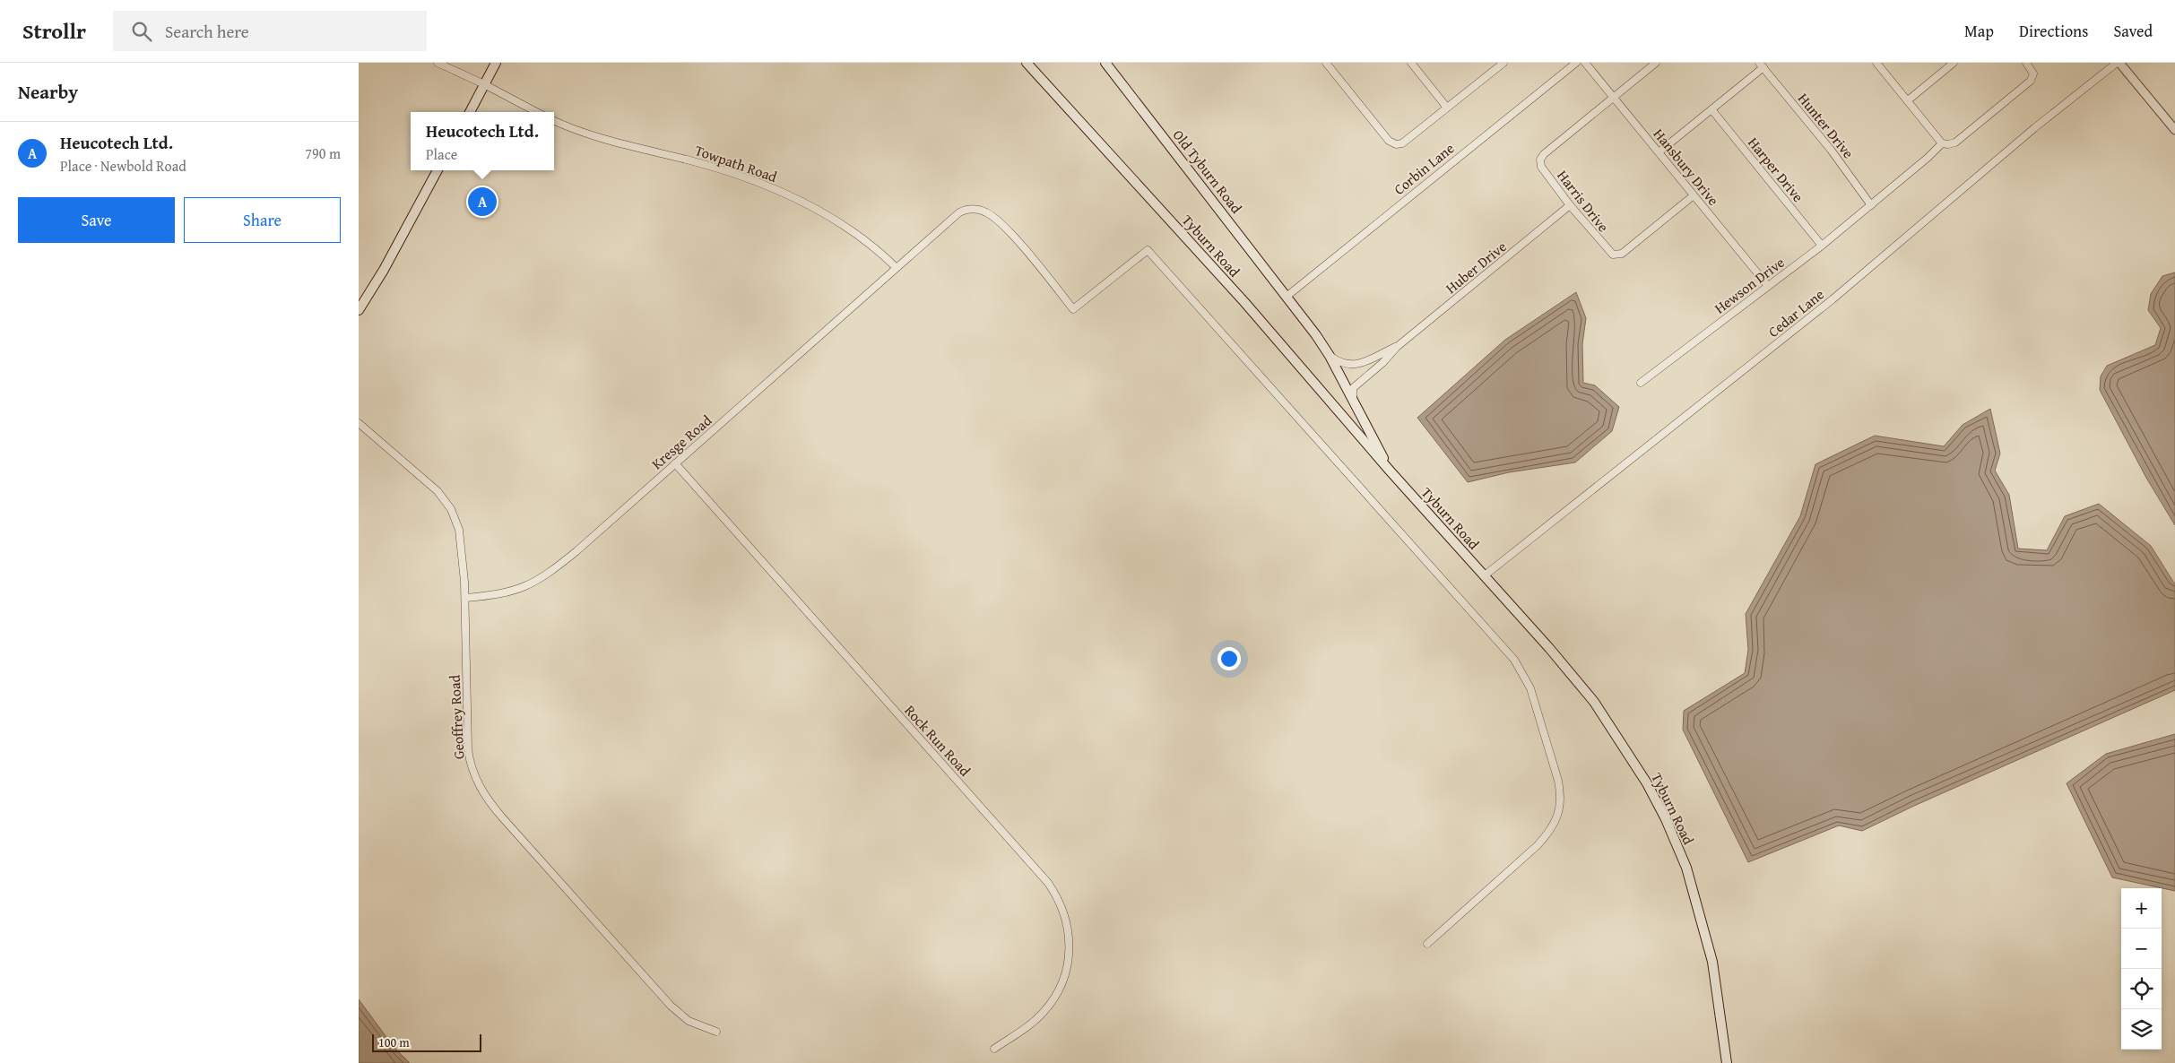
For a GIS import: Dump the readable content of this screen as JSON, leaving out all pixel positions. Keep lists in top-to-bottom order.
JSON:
{
  "streets": {
    "main road": ["Old Tyburn Road", "Tyburn Road"],
    "street": [
      "Hunter Drive",
      "Towpath Road",
      "Hansbury Drive",
      "Corbin Lane",
      "Harper Drive",
      "Harris Drive",
      "Huber Drive",
      "Hewson Drive",
      "Cedar Lane",
      "Kresge Road",
      "Geoffrey Road",
      "Rock Run Road"
    ]
  },
  "crossings": [
    ["Hunter Drive", "Hewson Drive"],
    ["Towpath Road", "Kresge Road"],
    ["Hansbury Drive", "Harris Drive"],
    ["Hansbury Drive", "Hewson Drive"],
    ["Corbin Lane", "Old Tyburn Road"],
    ["Harper Drive", "Hewson Drive"],
    ["Old Tyburn Road", "Tyburn Road"],
    ["Old Tyburn Road", "Huber Drive"],
    ["Harris Drive", "Huber Drive"],
    ["Tyburn Road", "Cedar Lane"],
    ["Kresge Road", "Geoffrey Road"],
    ["Kresge Road", "Rock Run Road"]
  ],
  "scale_bar": "100 m",
  "page": {
    "header": "Strollr",
    "search": "Search here",
    "nav": ["Map", "Directions", "Saved"],
    "heading": "Nearby",
    "popup": ["Heucotech Ltd.", "Place"],
    "list": [
      {
        "mark": "A",
        "name": "Heucotech Ltd.",
        "note": "Place · Newbold Road",
        "value": "790 m"
      }
    ],
    "buttons": ["Save", "Share"],
    "pins": "A",
    "map_buttons": ["+", "−"],
    "scale": "100 m"
  }
}
